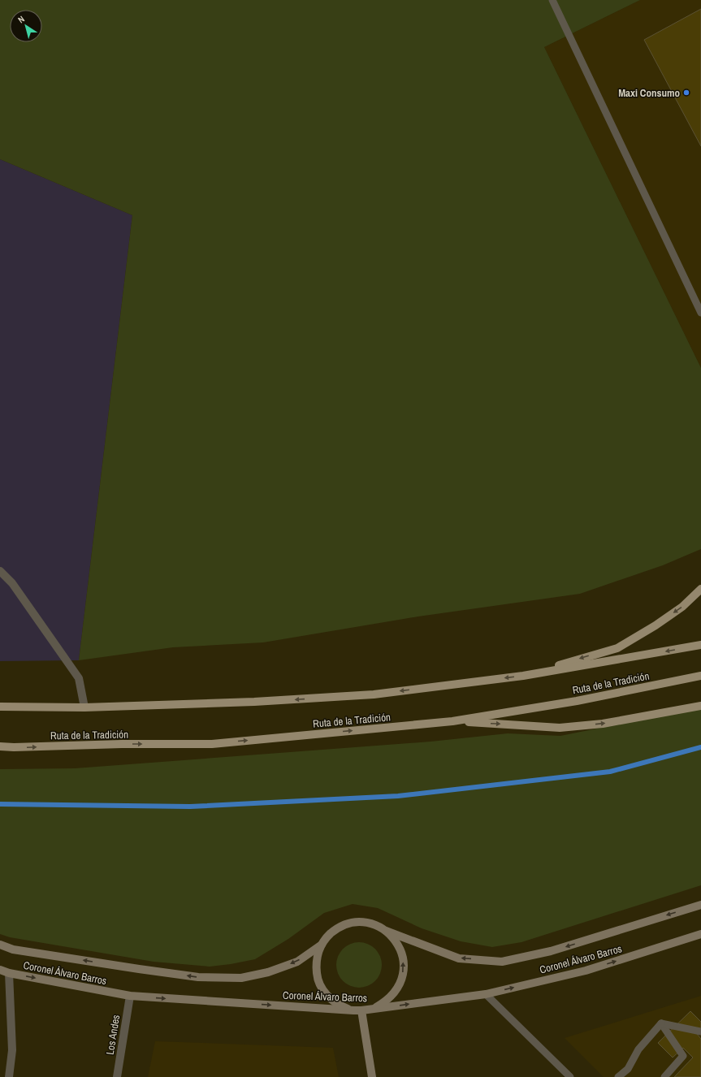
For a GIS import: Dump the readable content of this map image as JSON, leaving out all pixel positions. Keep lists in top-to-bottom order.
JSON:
{
  "streets": {
    "main road": ["Ruta de la Tradición", "Coronel Álvaro Barros"],
    "street": ["Los Andes"]
  },
  "crossings": [
    ["Coronel Álvaro Barros", "Los Andes"]
  ],
  "places": ["Maxi Consumo"],
  "north": "top left"
}
